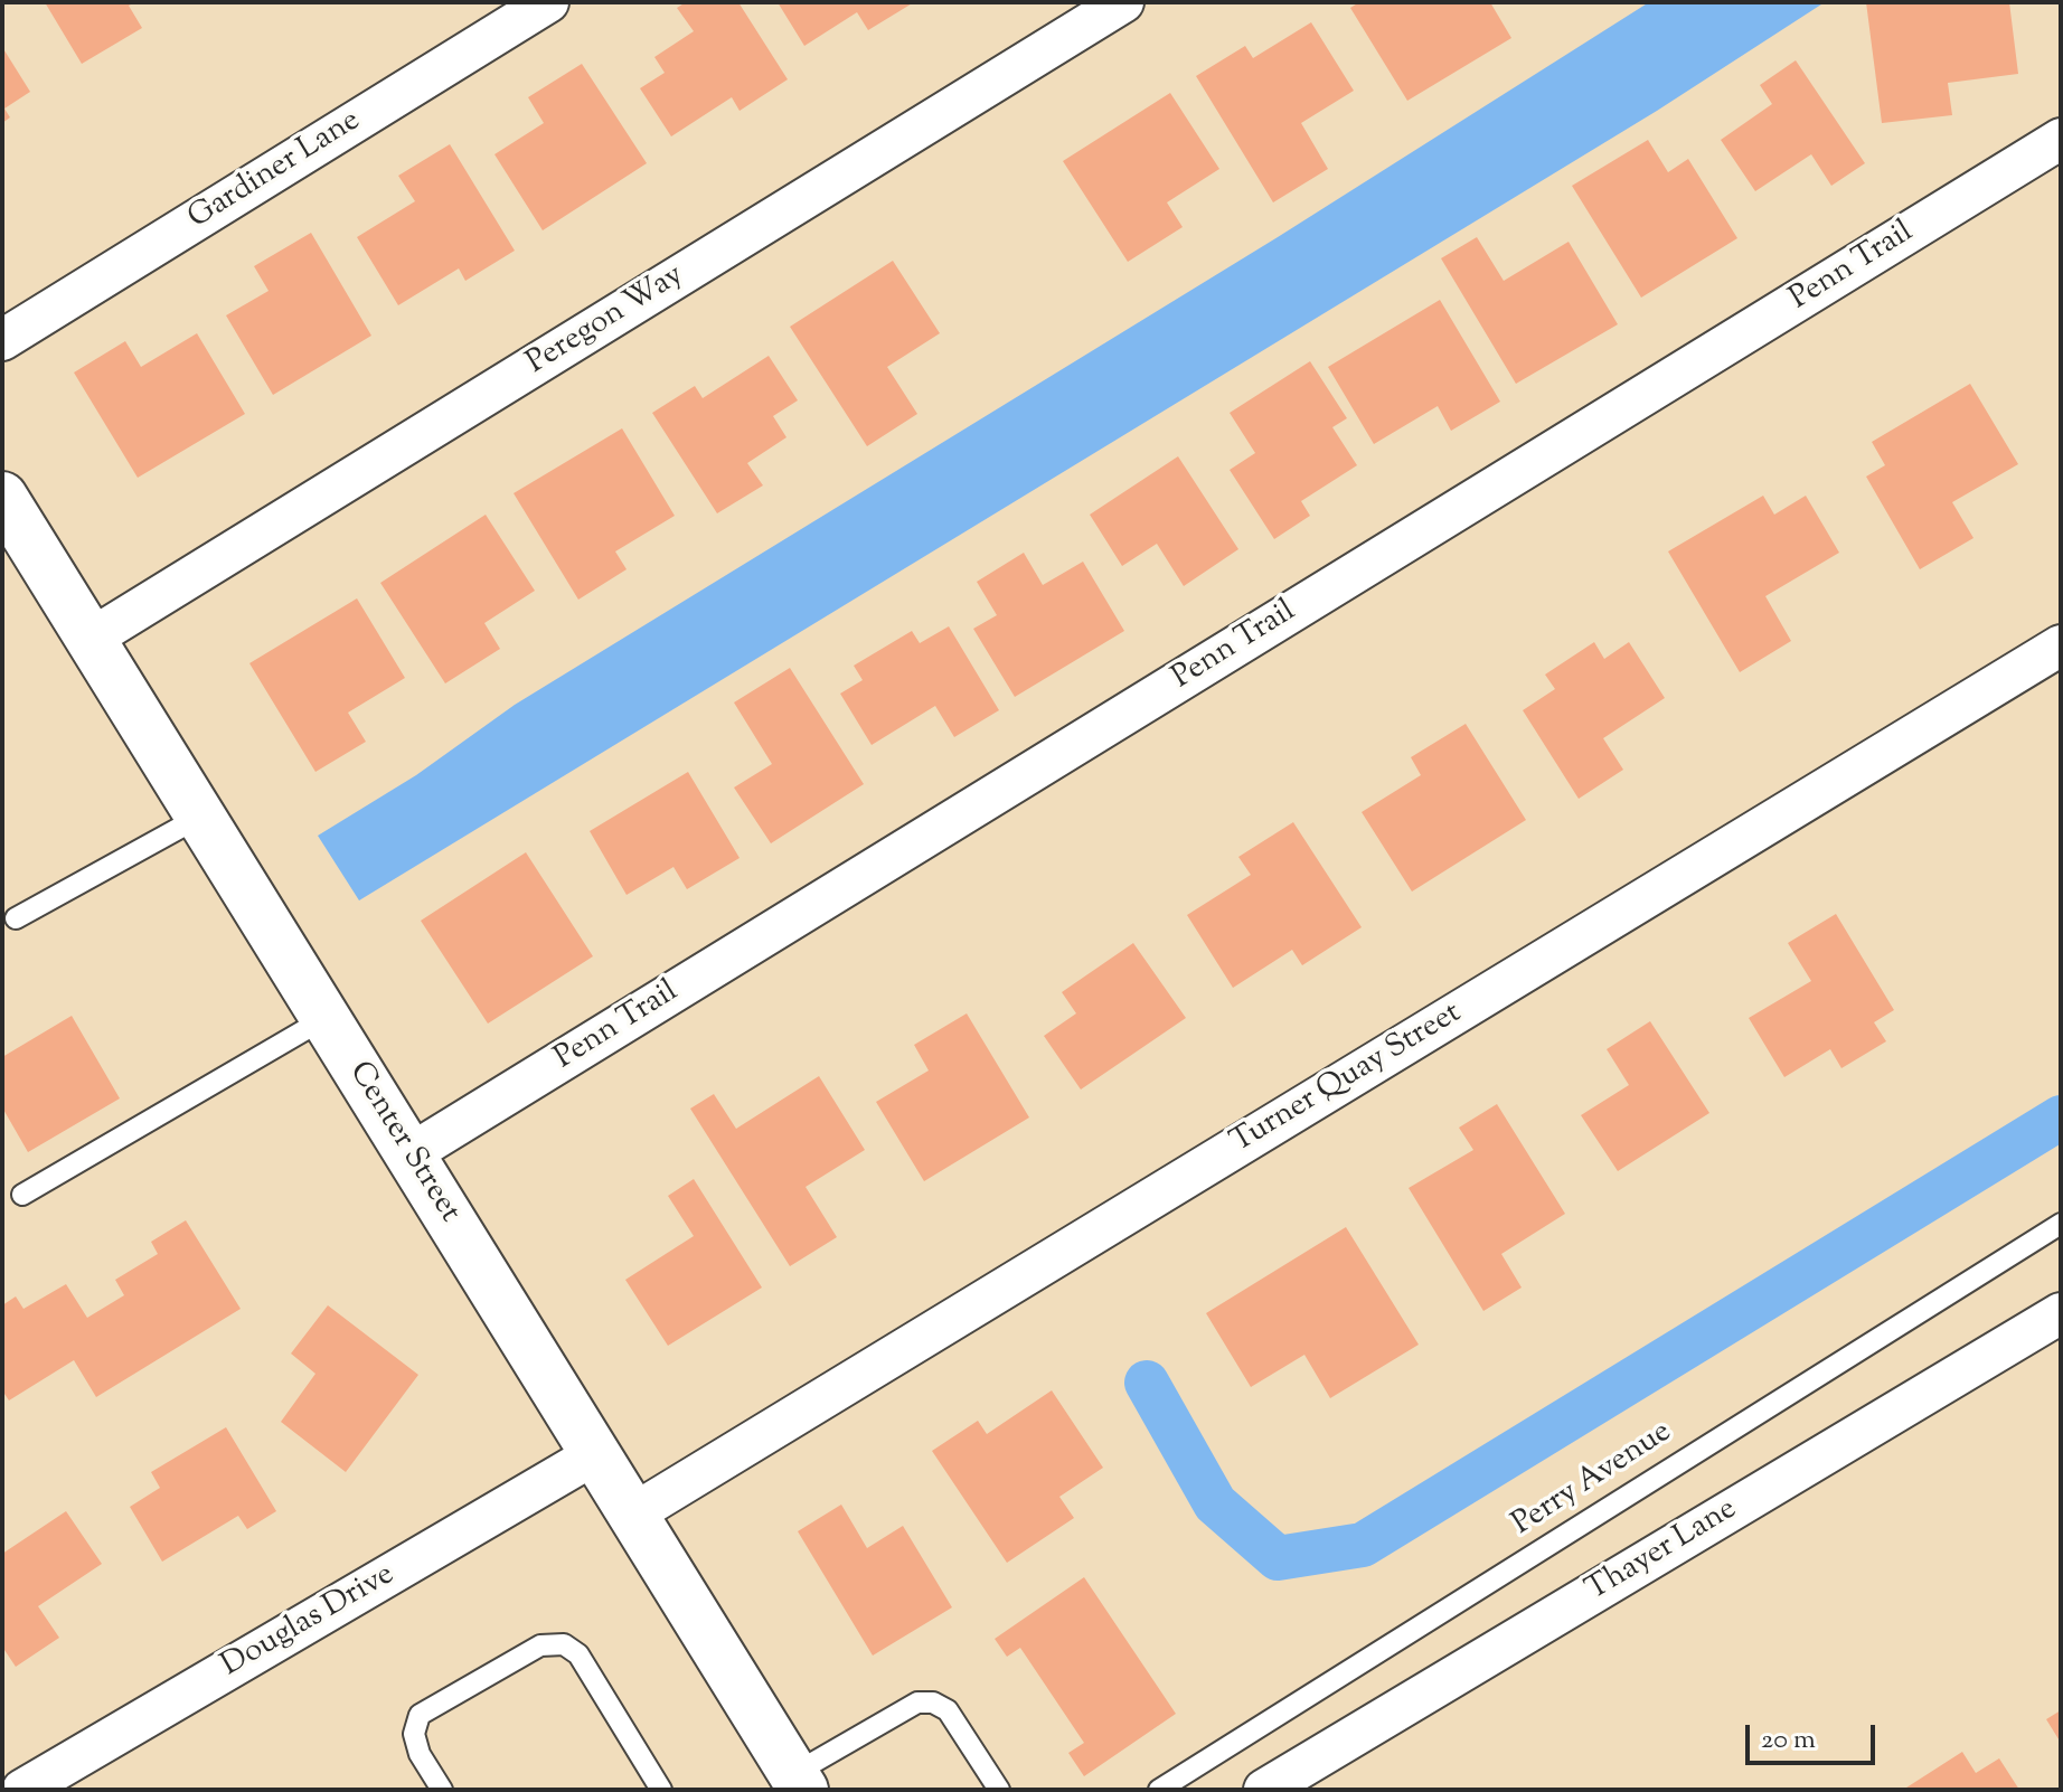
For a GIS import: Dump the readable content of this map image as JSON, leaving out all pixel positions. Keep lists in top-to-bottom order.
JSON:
{
  "streets": {
    "street": [
      "Gardiner Lane",
      "Penn Trail",
      "Peregon Way",
      "Turner Quay Street",
      "Center Street",
      "Thayer Lane",
      "Douglas Drive"
    ],
    "lane": ["Perry Avenue"]
  },
  "crossings": [
    ["Penn Trail", "Center Street"],
    ["Peregon Way", "Center Street"],
    ["Turner Quay Street", "Center Street"],
    ["Center Street", "Douglas Drive"]
  ],
  "scale_bar": "20 m"
}
